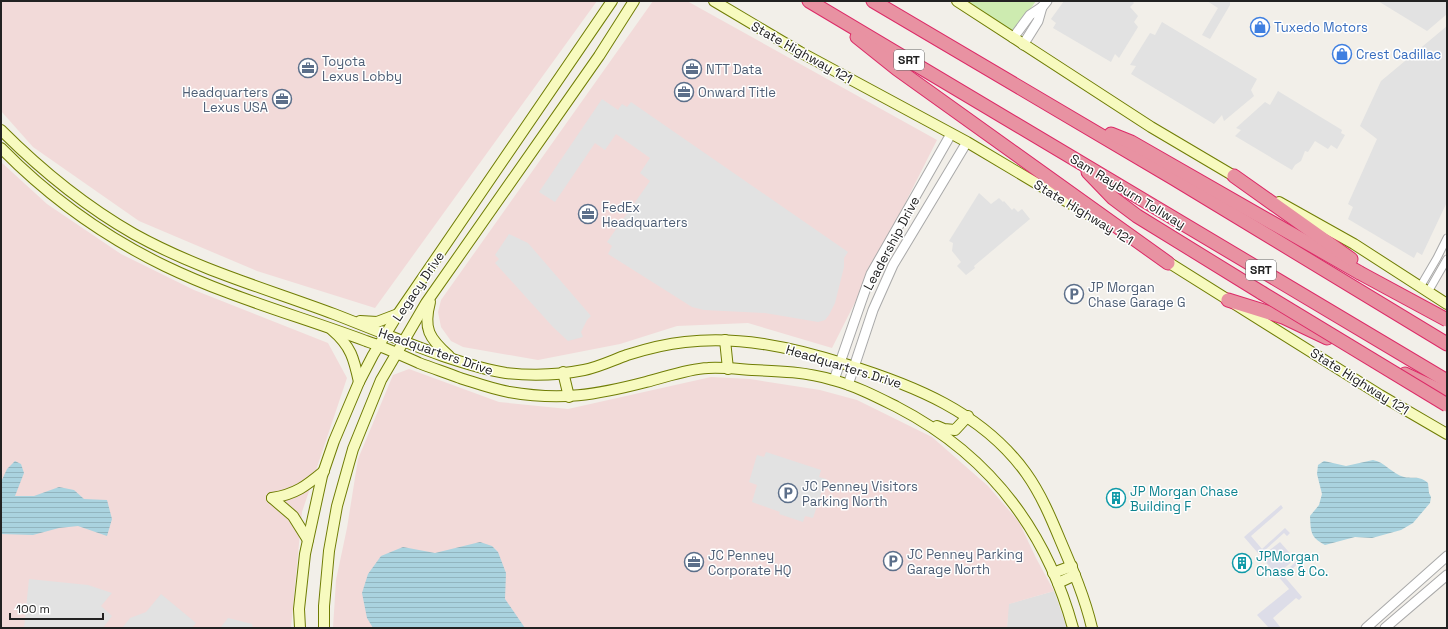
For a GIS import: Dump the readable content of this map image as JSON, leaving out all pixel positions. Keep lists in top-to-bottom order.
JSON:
{
  "streets": {
    "highway": ["SRT", "Sam Rayburn Tollway"],
    "main road": ["State Highway 121", "Legacy Drive", "Headquarters Drive"],
    "street": ["Leadership Drive"]
  },
  "crossings": [
    ["State Highway 121", "Leadership Drive"],
    ["Leadership Drive", "Headquarters Drive"],
    ["Legacy Drive", "Headquarters Drive"]
  ],
  "places": {
    "shop": ["Tuxedo Motors", "Crest Cadillac"],
    "office": [
      "Toyota Lexus Lobby",
      "NTT Data",
      "Onward Title",
      "Headquarters Lexus USA",
      "FedEx Headquarters",
      "JC Penney Corporate HQ"
    ],
    "parking": ["JP Morgan Chase Garage G", "JC Penney Visitors Parking North", "JC Penney Parking Garage North"],
    "building": ["JP Morgan Chase Building F", "JPMorgan Chase & Co."]
  },
  "scale_bar": "100 m"
}
